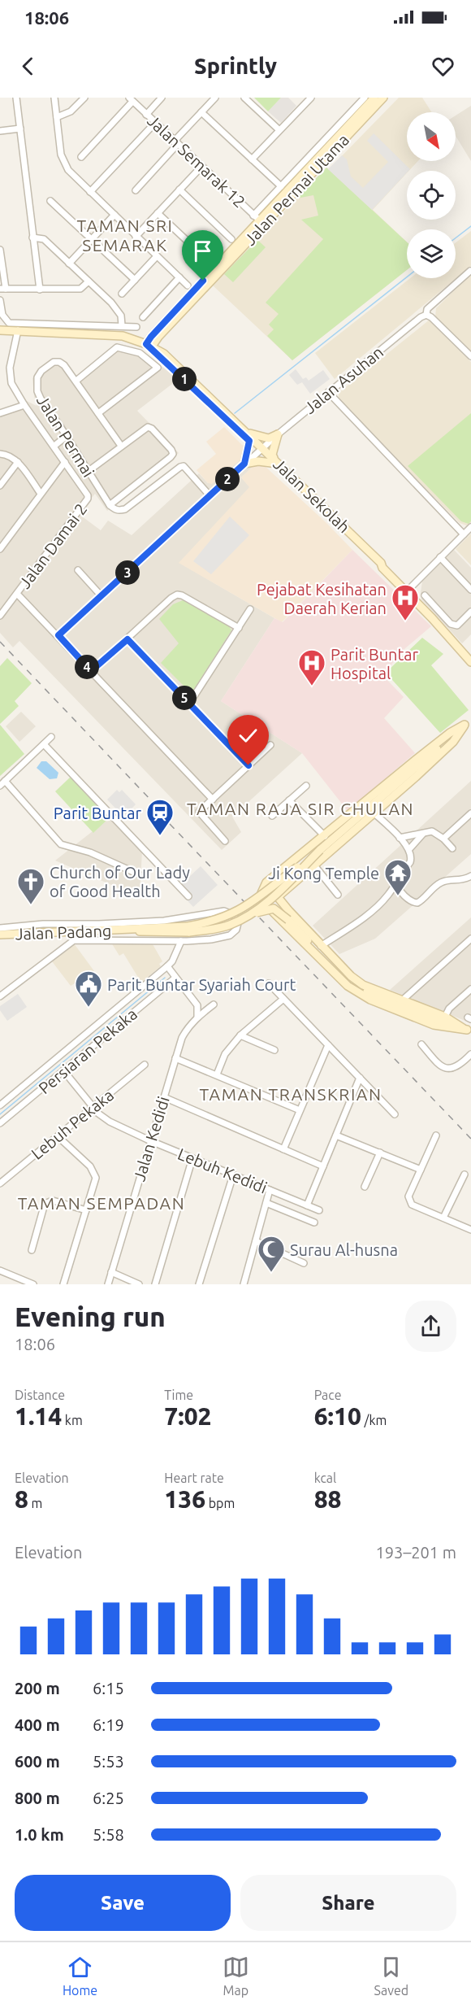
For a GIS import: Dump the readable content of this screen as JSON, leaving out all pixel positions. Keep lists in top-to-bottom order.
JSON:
{
  "streets": {
    "street": [
      "Jalan Semarak 12",
      "Jalan Permai Utama",
      "Jalan Asuhan",
      "Jalan Permai",
      "Jalan Sekolah",
      "Jalan Damai 2",
      "Jalan Padang",
      "Persiaran Pekaka",
      "Lebuh Pekaka",
      "Jalan Kedidi",
      "Lebuh Kedidi"
    ]
  },
  "crossings": [
    ["Jalan Semarak 12", "Jalan Permai Utama"],
    ["Jalan Permai Utama", "Jalan Sekolah"],
    ["Jalan Asuhan", "Jalan Permai"],
    ["Jalan Asuhan", "Jalan Sekolah"],
    ["Persiaran Pekaka", "Lebuh Kedidi"],
    ["Lebuh Pekaka", "Lebuh Kedidi"],
    ["Jalan Kedidi", "Lebuh Kedidi"]
  ],
  "districts": [
    "TAMAN SRI SEMARAK",
    "TAMAN RAJA SIR CHULAN",
    "TAMAN TRANSKRIAN",
    "TAMAN SEMPADAN"
  ],
  "places": {
    "hospital": ["Pejabat Kesihatan Daerah Kerian", "Parit Buntar Hospital"],
    "station": ["Parit Buntar"],
    "temple": ["Ji Kong Temple"],
    "church": ["Church of Our Lady of Good Health"],
    "public building": ["Parit Buntar Syariah Court"],
    "mosque": ["Surau Al-husna"]
  },
  "north": "bottom right",
  "page": {
    "status": "18:06",
    "header": "Sprintly",
    "pins": [
      "1",
      "2",
      "3",
      "4",
      "5"
    ],
    "heading": ["Evening run", "18:06"],
    "stats": [
      ["Distance", "1.14 km"],
      ["Time", "7:02"],
      ["Pace", "6:10 /km"],
      ["Elevation", "8 m"],
      ["Heart rate", "136 bpm"],
      ["kcal", "88"]
    ],
    "chart": ["Elevation", "193–201 m"],
    "list": [
      {
        "name": "200 m",
        "note": "6:15"
      },
      {
        "name": "400 m",
        "note": "6:19"
      },
      {
        "name": "600 m",
        "note": "5:53"
      },
      {
        "name": "800 m",
        "note": "6:25"
      },
      {
        "name": "1.0 km",
        "note": "5:58"
      }
    ],
    "buttons": ["Save", "Share"],
    "tabs": ["Home", "Map", "Saved"]
  }
}
